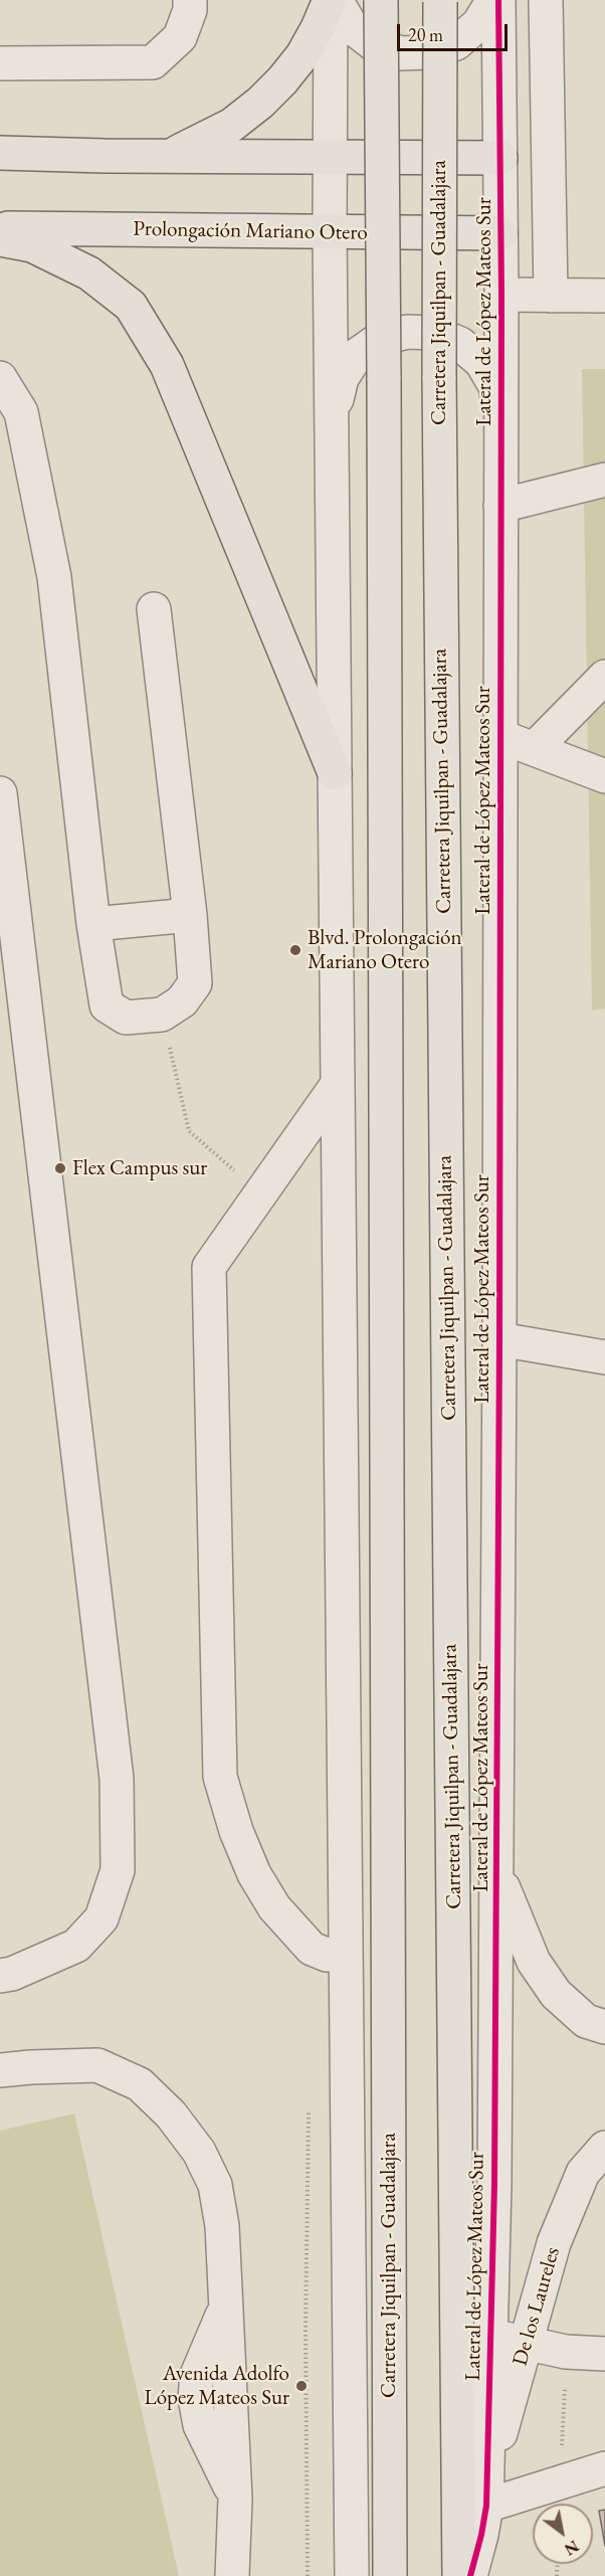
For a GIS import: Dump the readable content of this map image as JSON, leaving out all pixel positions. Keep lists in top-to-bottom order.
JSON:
{
  "streets": {
    "main road": ["Prolongación Mariano Otero", "Carretera Jiquilpan - Guadalajara"],
    "street": ["Lateral de López Mateos Sur", "De los Laureles"]
  },
  "crossings": [
    ["Prolongación Mariano Otero", "Lateral de López Mateos Sur"],
    ["Lateral de López Mateos Sur", "De los Laureles"]
  ],
  "places": ["Blvd. Prolongación Mariano Otero", "Flex Campus sur", "Avenida Adolfo López Mateos Sur"],
  "scale_bar": "20 m",
  "north": "bottom right"
}
